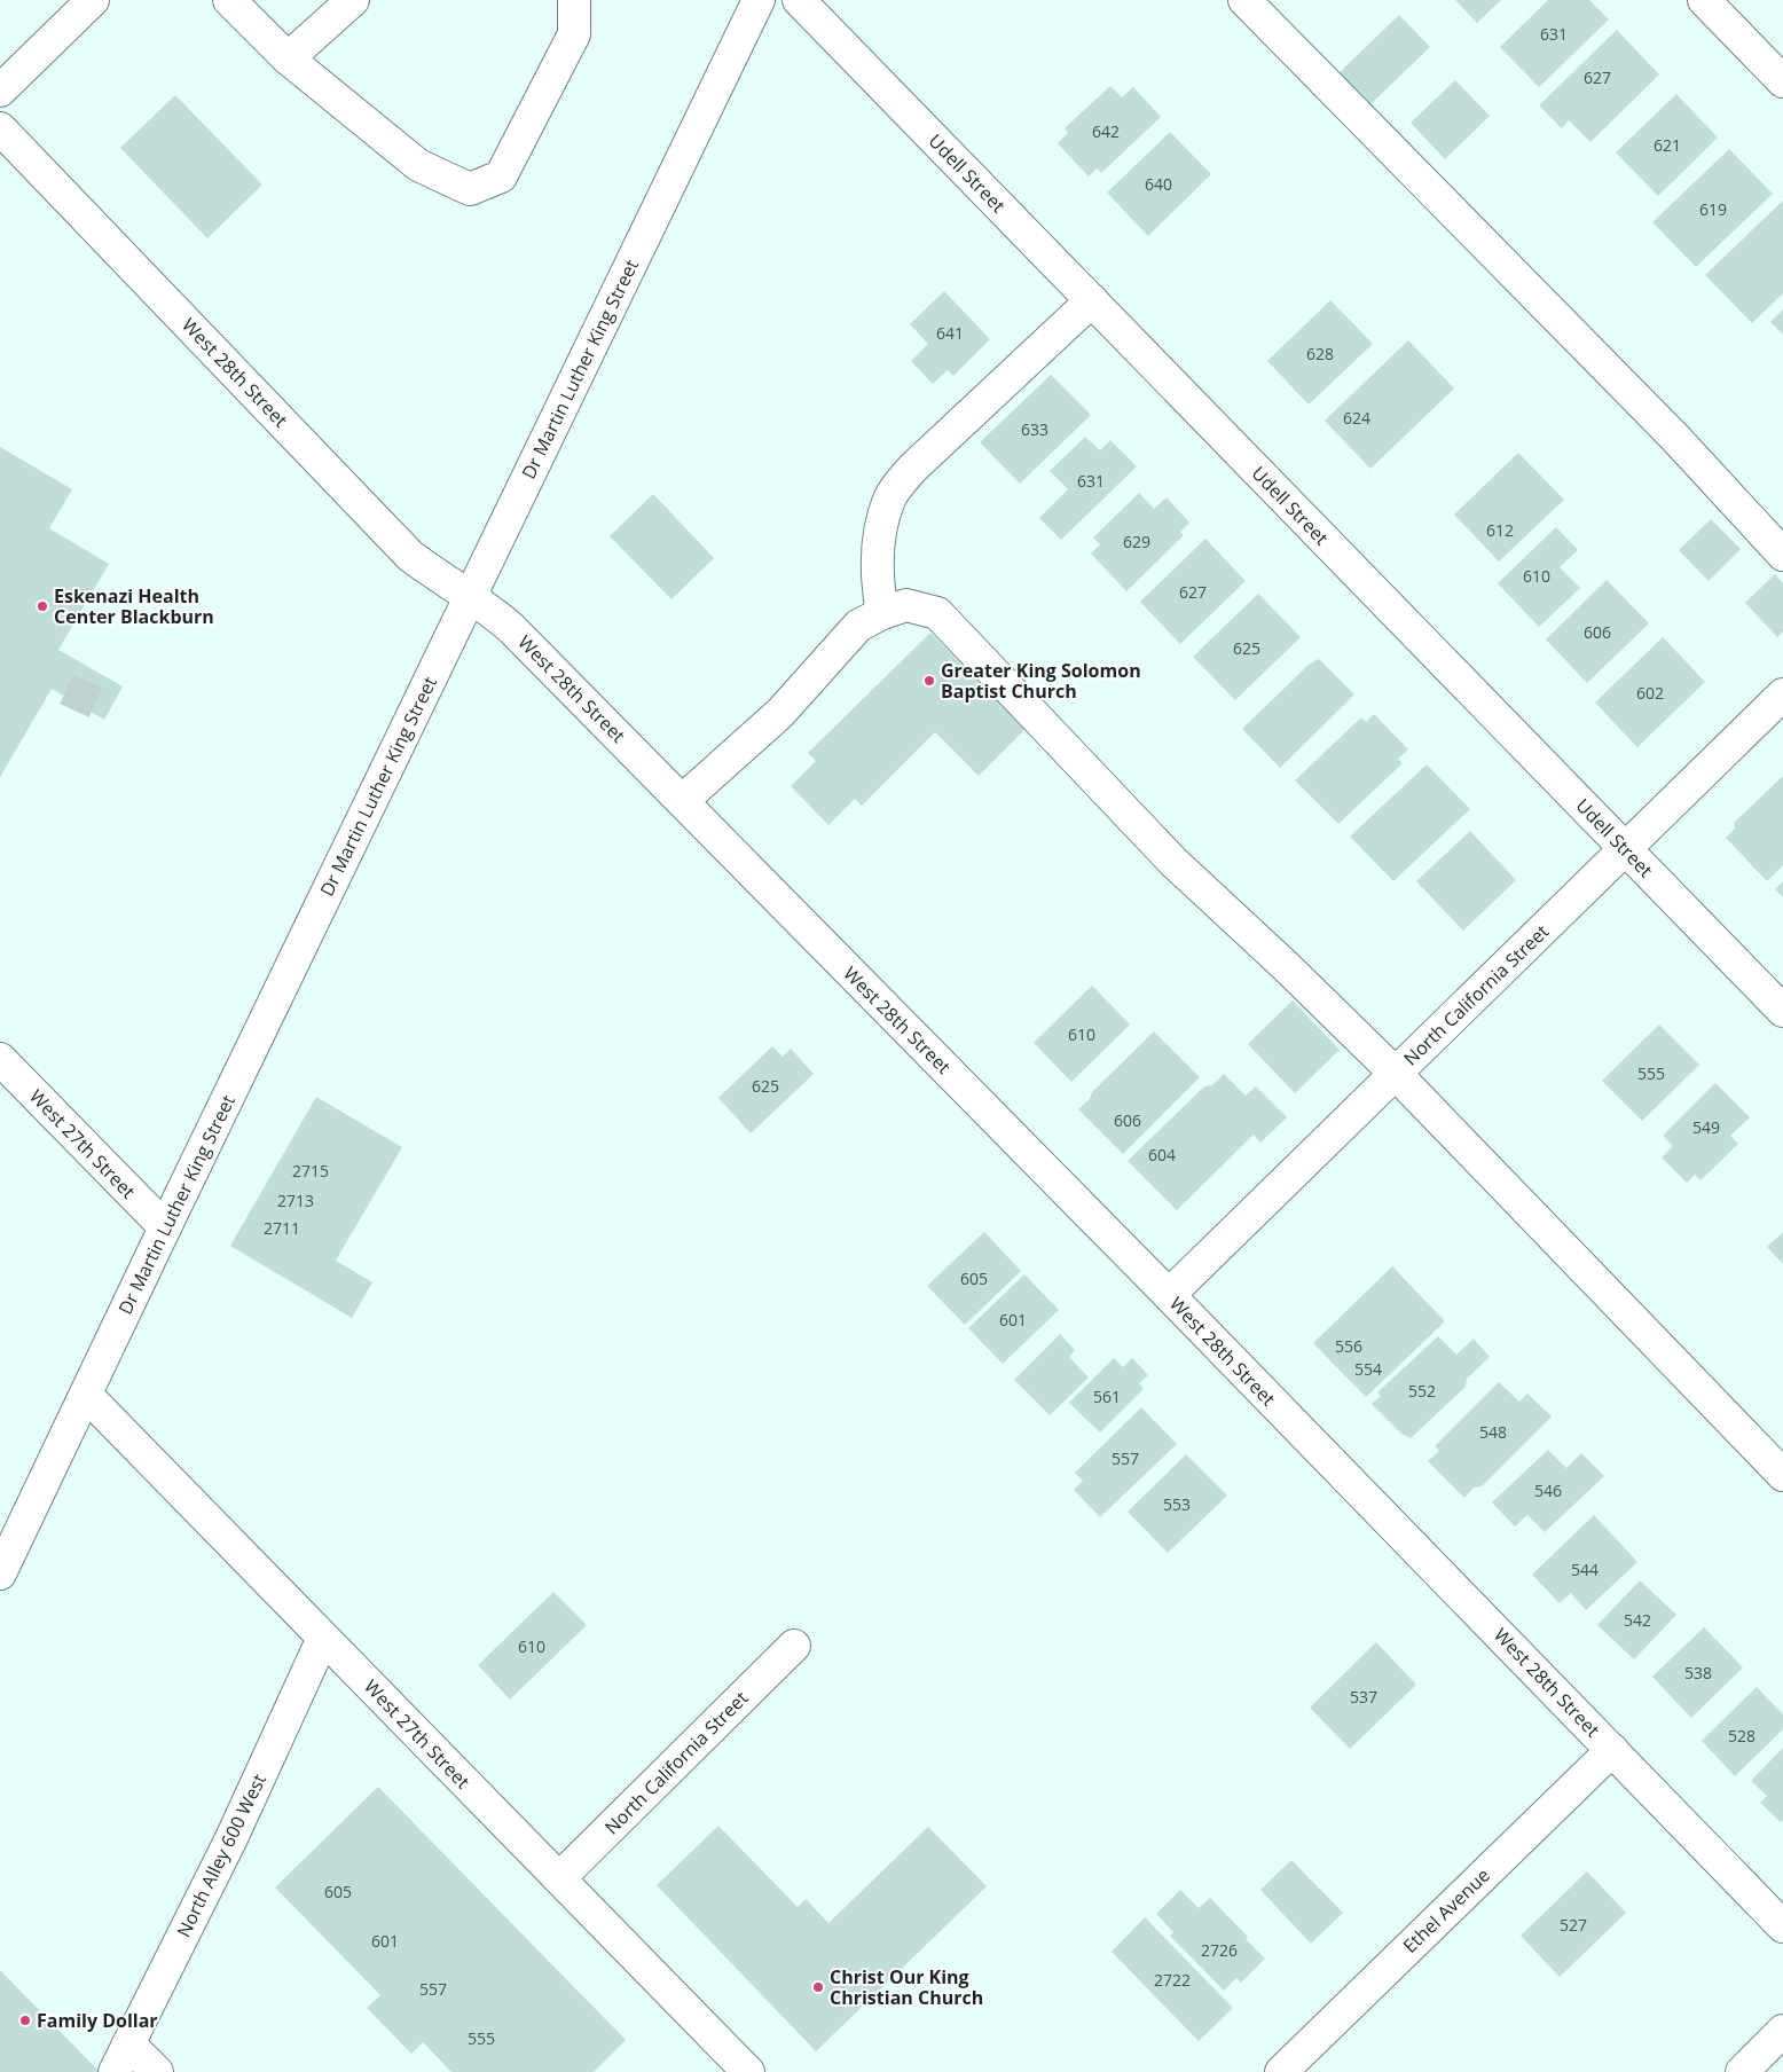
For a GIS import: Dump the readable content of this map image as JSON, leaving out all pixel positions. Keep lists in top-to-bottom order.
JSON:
{
  "streets": {
    "street": [
      "Udell Street",
      "Dr Martin Luther King Street",
      "West 28th Street",
      "North California Street",
      "West 27th Street",
      "North Alley 600 West",
      "Ethel Avenue"
    ]
  },
  "crossings": [
    ["Udell Street", "North California Street"],
    ["Dr Martin Luther King Street", "West 28th Street"],
    ["Dr Martin Luther King Street", "West 27th Street"],
    ["West 28th Street", "North California Street"],
    ["West 28th Street", "Ethel Avenue"],
    ["North California Street", "West 27th Street"],
    ["West 27th Street", "North Alley 600 West"]
  ],
  "places": [
    "Eskenazi Health Center Blackburn",
    "Greater King Solomon Baptist Church",
    "Christ Our King Christian Church",
    "Family Dollar"
  ],
  "house_numbers": [
    "631",
    "627",
    "642",
    "621",
    "640",
    "619",
    "641",
    "628",
    "624",
    "633",
    "631",
    "612",
    "629",
    "610",
    "627",
    "606",
    "625",
    "602",
    "610",
    "555",
    "625",
    "606",
    "549",
    "604",
    "2715",
    "2713",
    "2711",
    "605",
    "601",
    "556",
    "554",
    "552",
    "561",
    "548",
    "557",
    "546",
    "553",
    "544",
    "542",
    "610",
    "538",
    "537",
    "528",
    "605",
    "527",
    "601",
    "2726",
    "2722",
    "557",
    "555"
  ]
}
